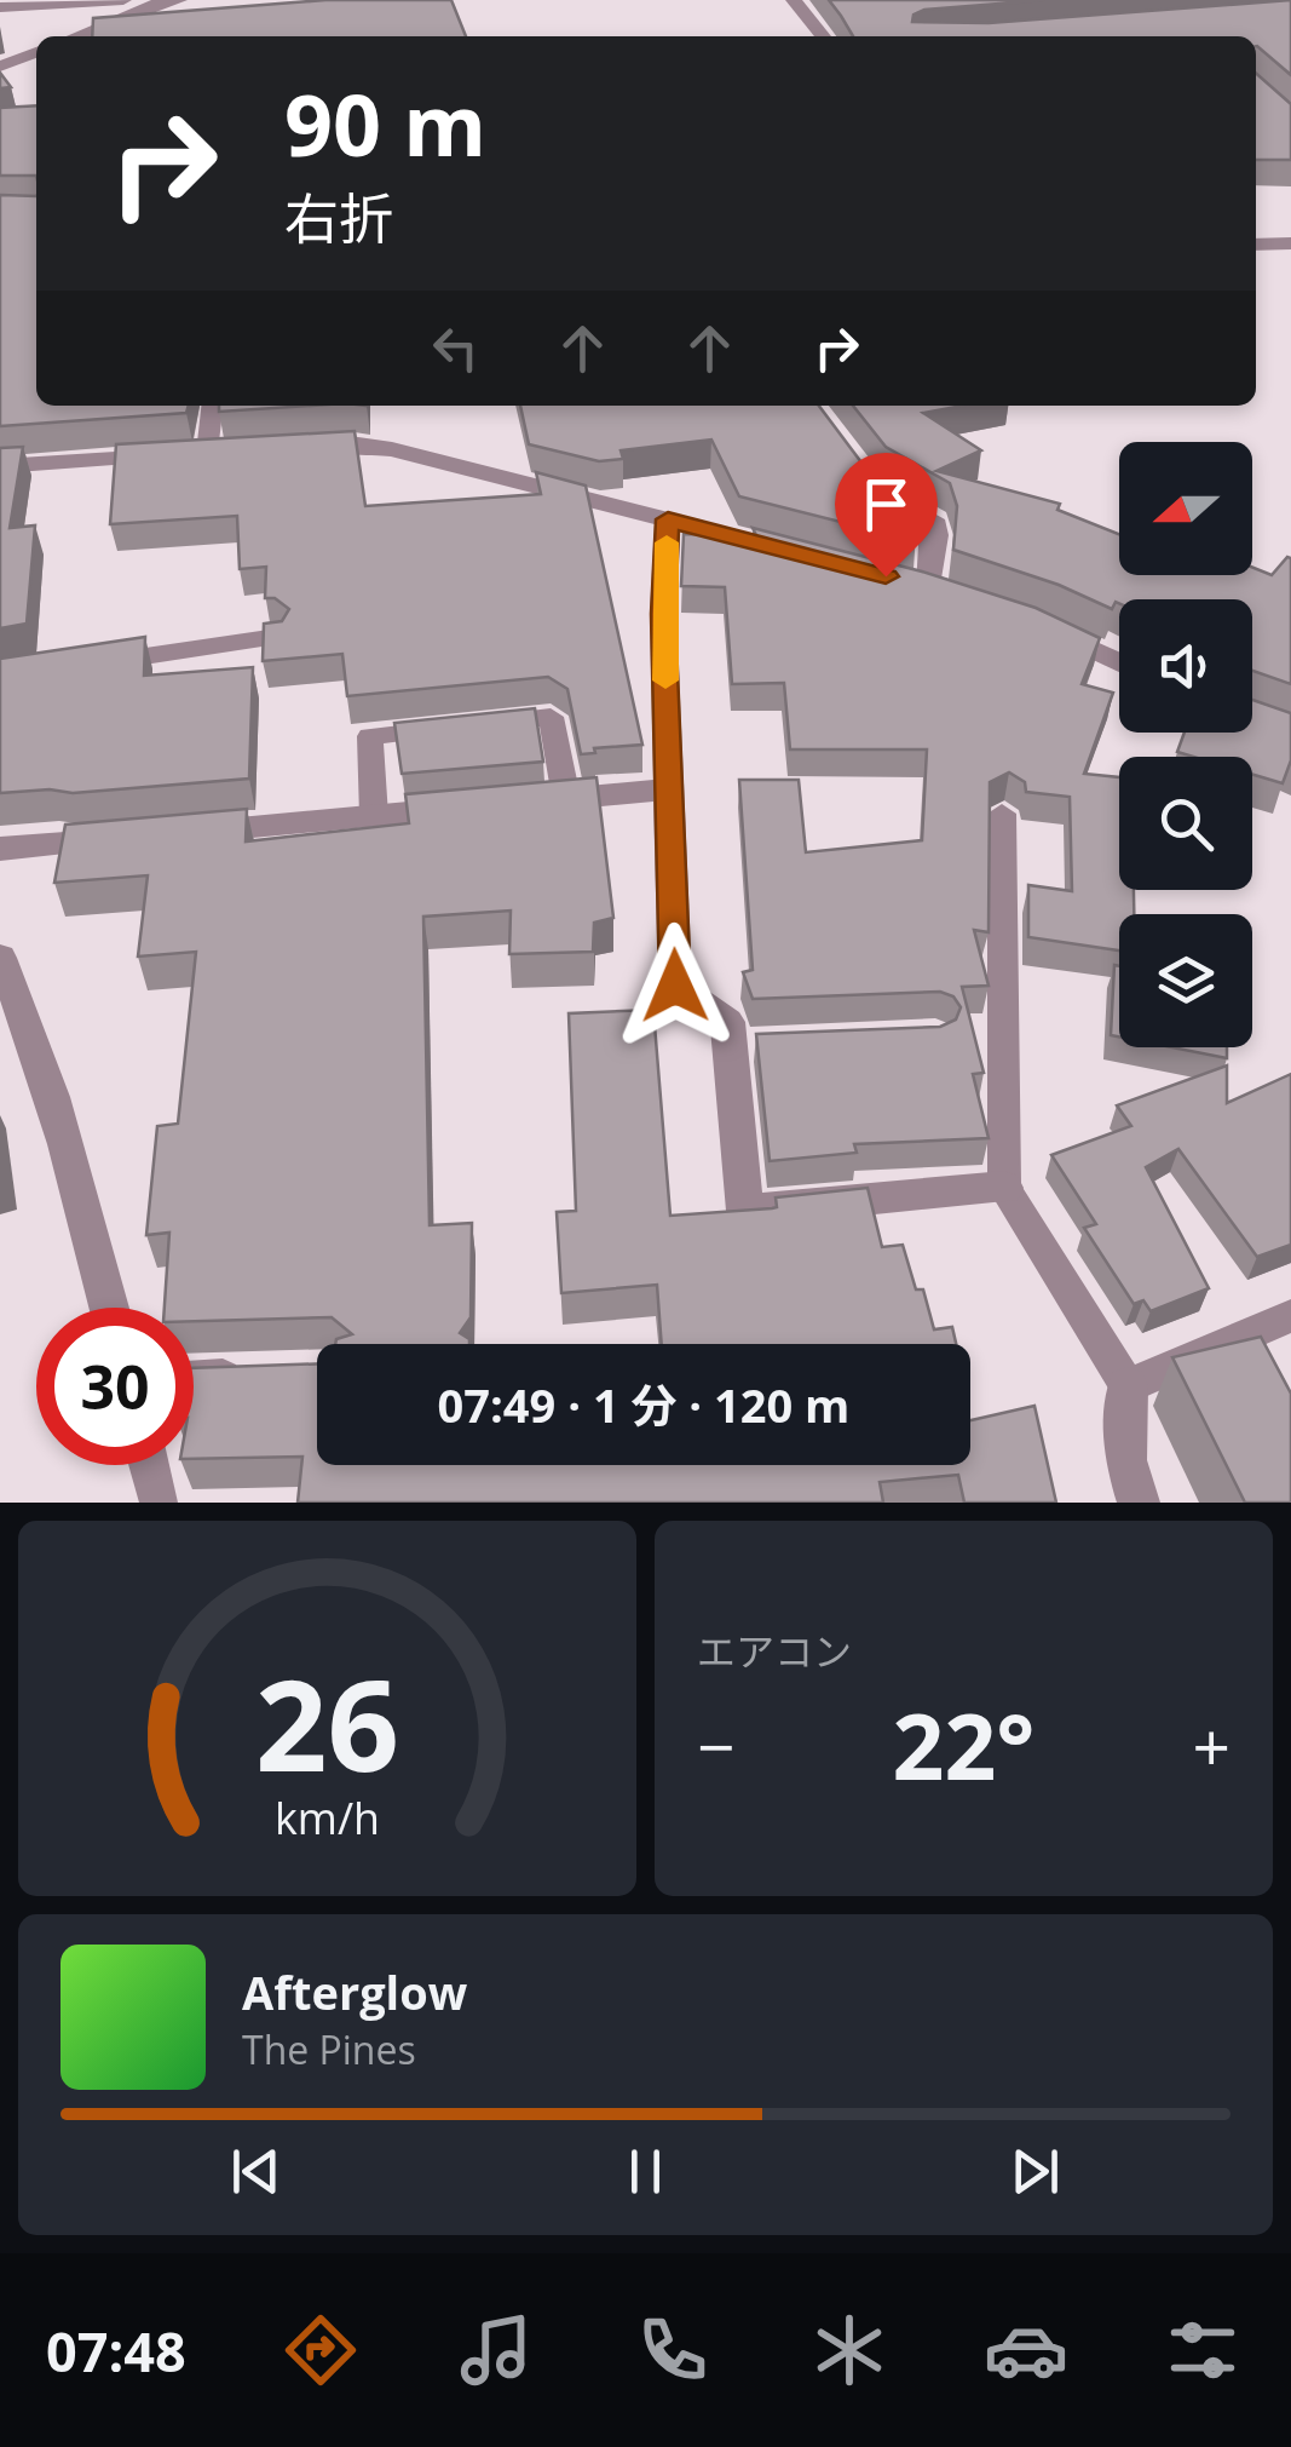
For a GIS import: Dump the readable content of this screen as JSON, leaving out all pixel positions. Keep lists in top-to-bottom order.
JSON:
{
  "north": "left",
  "page": {
    "turn": ["90 m", "右折"],
    "limit": "30",
    "trip": "07:49 · 1 分 · 120 m",
    "tile": "エアコン",
    "heat": ["−", "22°", "+"],
    "song": ["Afterglow", "The Pines"],
    "tabs": "07:48",
    "gauge": ["26", "km/h"]
  }
}
